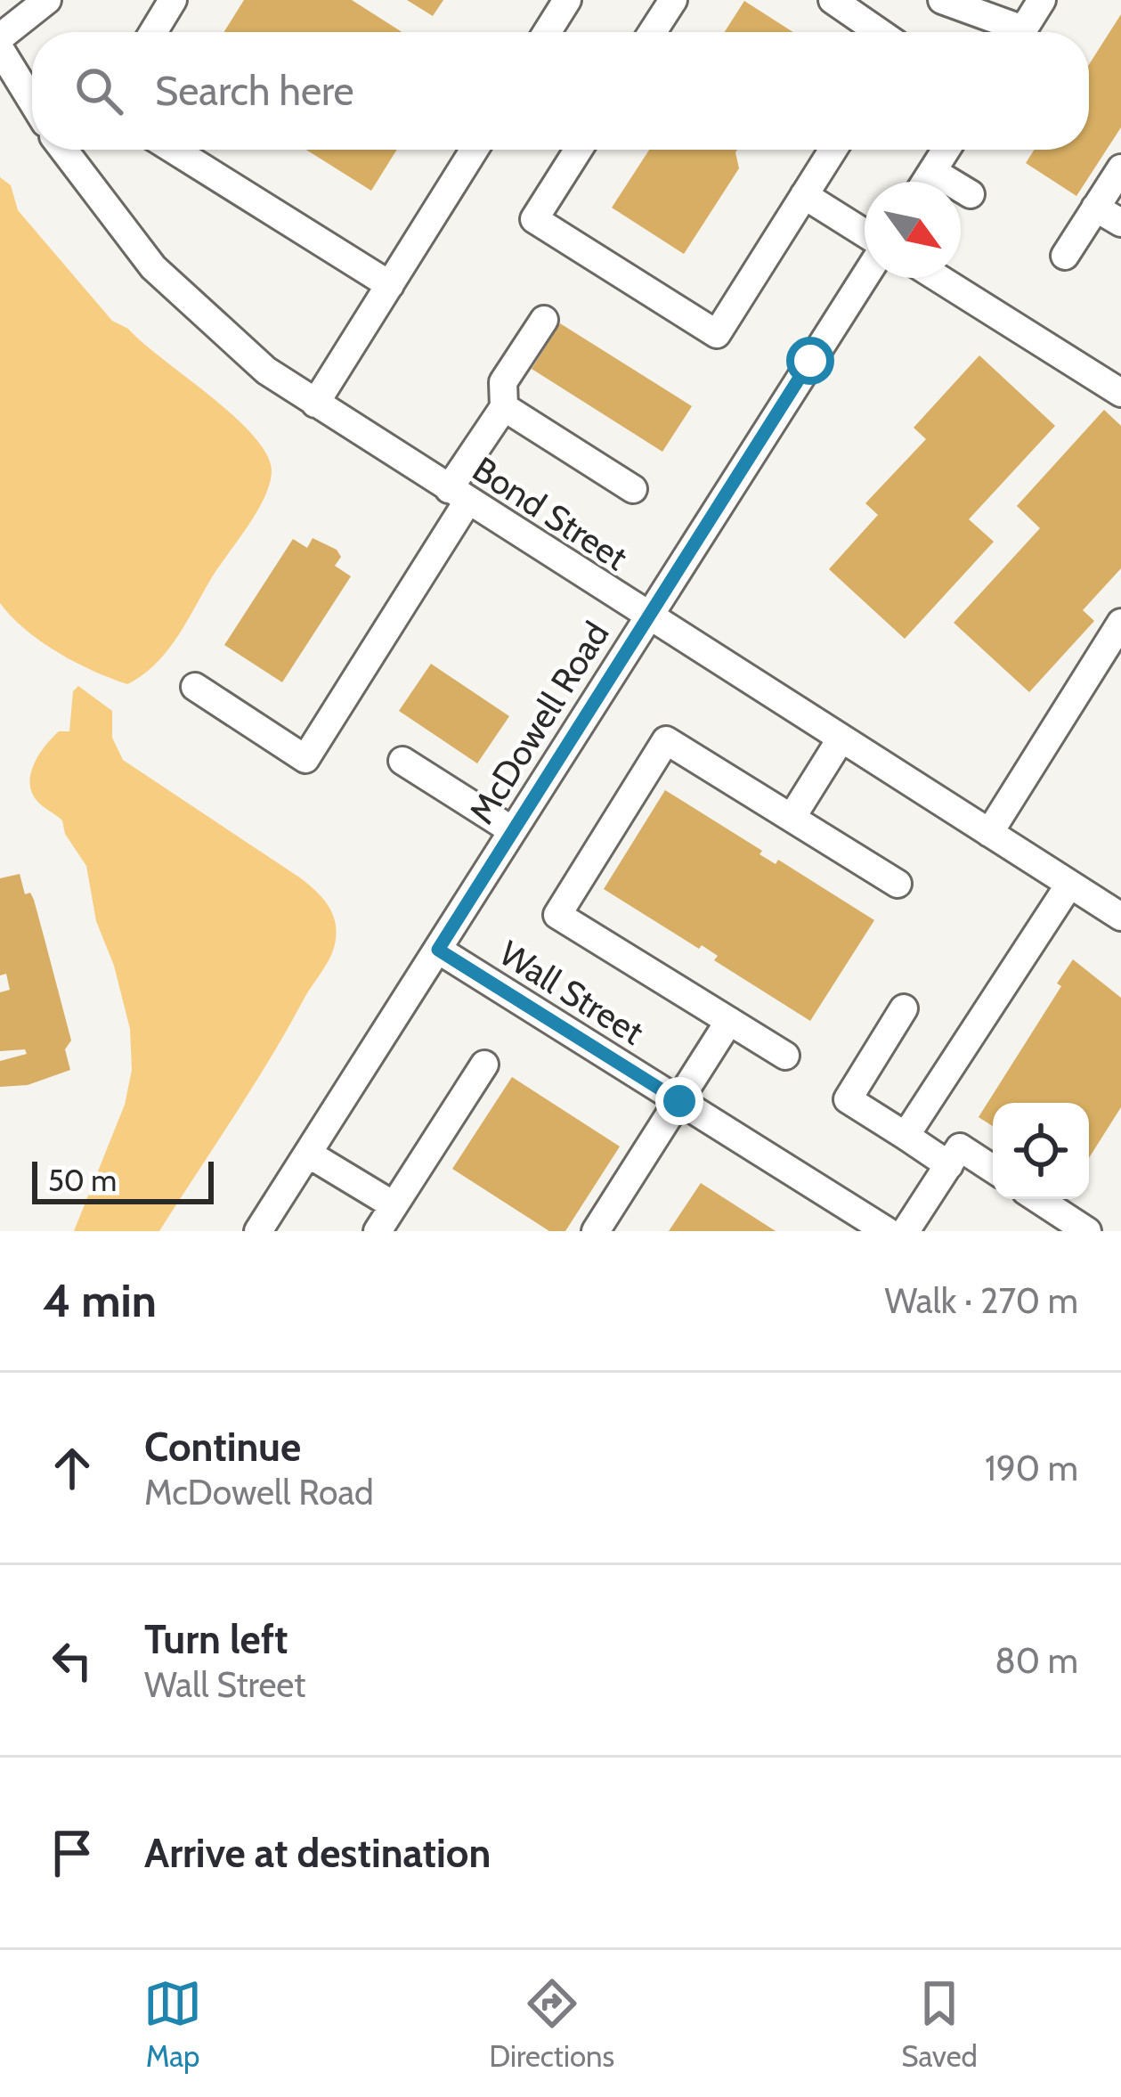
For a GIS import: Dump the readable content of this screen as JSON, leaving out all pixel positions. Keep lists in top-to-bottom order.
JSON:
{
  "streets": {
    "street": ["Bond Street", "McDowell Road", "Wall Street"]
  },
  "crossings": [
    ["Bond Street", "McDowell Road"],
    ["McDowell Road", "Wall Street"]
  ],
  "scale_bar": "50 m",
  "north": "bottom right",
  "page": {
    "search": "Search here",
    "scale": "50 m",
    "heading": ["4 min", "Walk · 270 m"],
    "list": [
      ["Continue", "McDowell Road", "190 m"],
      ["Turn left", "Wall Street", "80 m"],
      "Arrive at destination"
    ],
    "nav": ["Map", "Directions", "Saved"]
  }
}
